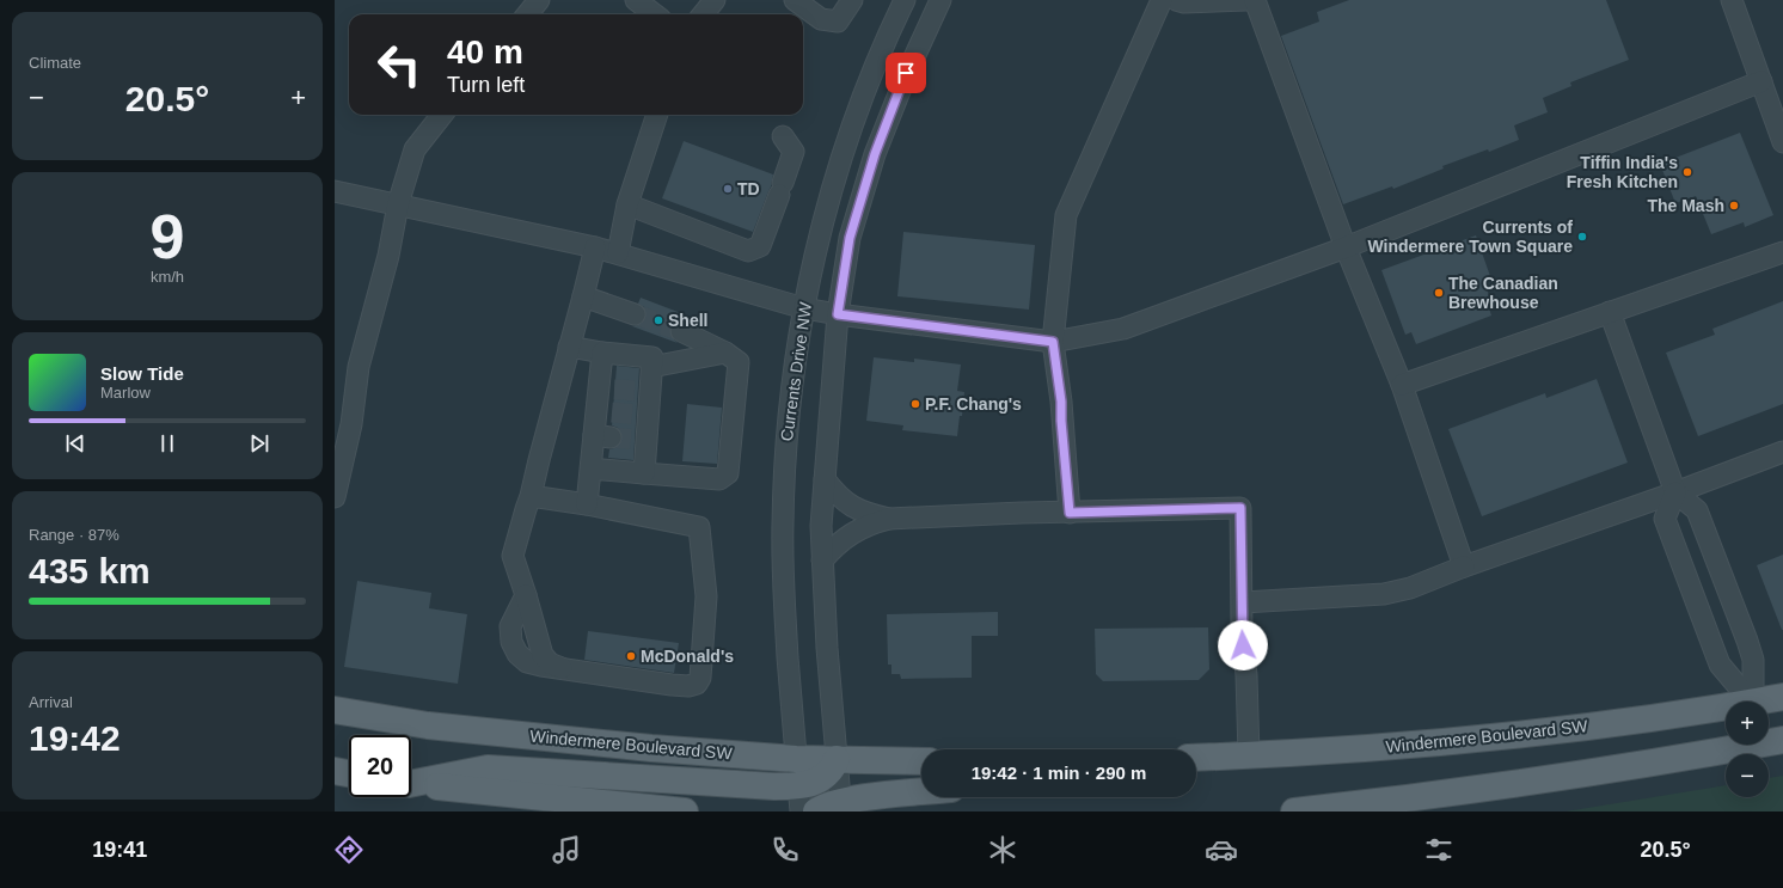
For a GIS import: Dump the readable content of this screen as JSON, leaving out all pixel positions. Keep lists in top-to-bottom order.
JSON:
{
  "streets": {
    "main road": ["Windermere Boulevard SW"],
    "street": ["Currents Drive NW"]
  },
  "crossings": [
    ["Currents Drive NW", "Windermere Boulevard SW"]
  ],
  "places": [
    "Tiffin India's Fresh Kitchen",
    "TD",
    "The Mash",
    "Currents of Windermere Town Square",
    "The Canadian Brewhouse",
    "Shell",
    "P.F. Chang's",
    "McDonald's"
  ],
  "page": {
    "tile": [
      "Climate",
      ["9", "km/h"],
      ["Range · 87%", "435 km"],
      ["Arrival", "19:42"]
    ],
    "turn": ["40 m", "Turn left"],
    "heat": ["−", "20.5°", "+"],
    "song": ["Slow Tide", "Marlow"],
    "map_buttons": ["+", "−"],
    "limit": "20",
    "trip": "19:42 · 1 min · 290 m",
    "tabs": ["19:41", "20.5°"]
  }
}
